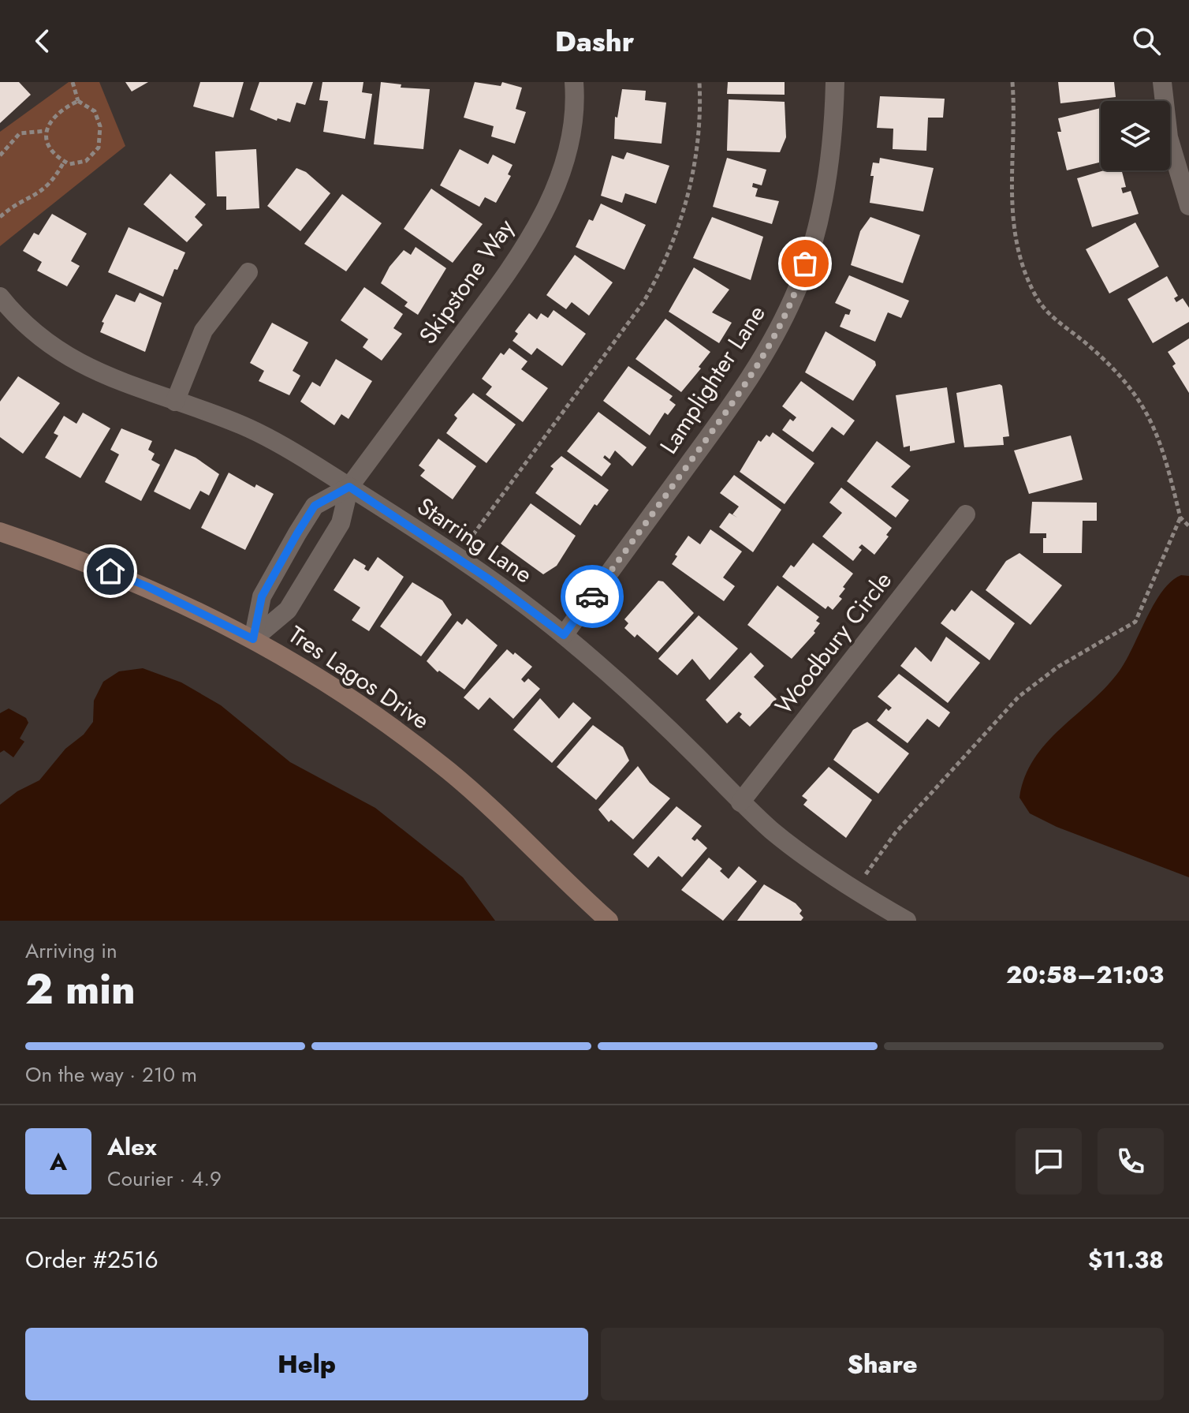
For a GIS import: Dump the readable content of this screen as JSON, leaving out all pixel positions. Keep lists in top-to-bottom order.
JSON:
{
  "streets": {
    "street": [
      "Skipstone Way",
      "Lamplighter Lane",
      "Starring Lane",
      "Woodbury Circle",
      "Tres Lagos Drive"
    ]
  },
  "crossings": [
    ["Skipstone Way", "Starring Lane"],
    ["Skipstone Way", "Tres Lagos Drive"],
    ["Lamplighter Lane", "Starring Lane"],
    ["Starring Lane", "Woodbury Circle"]
  ],
  "page": {
    "header": "Dashr",
    "heading": ["2 min", "Arriving in", "20:58–21:03"],
    "panel": [
      "Alex",
      "Courier · 4.9",
      "Order #2516",
      "$11.38"
    ],
    "bar": "On the way · 210 m",
    "round": "A",
    "buttons": ["Help", "Share"]
  }
}
